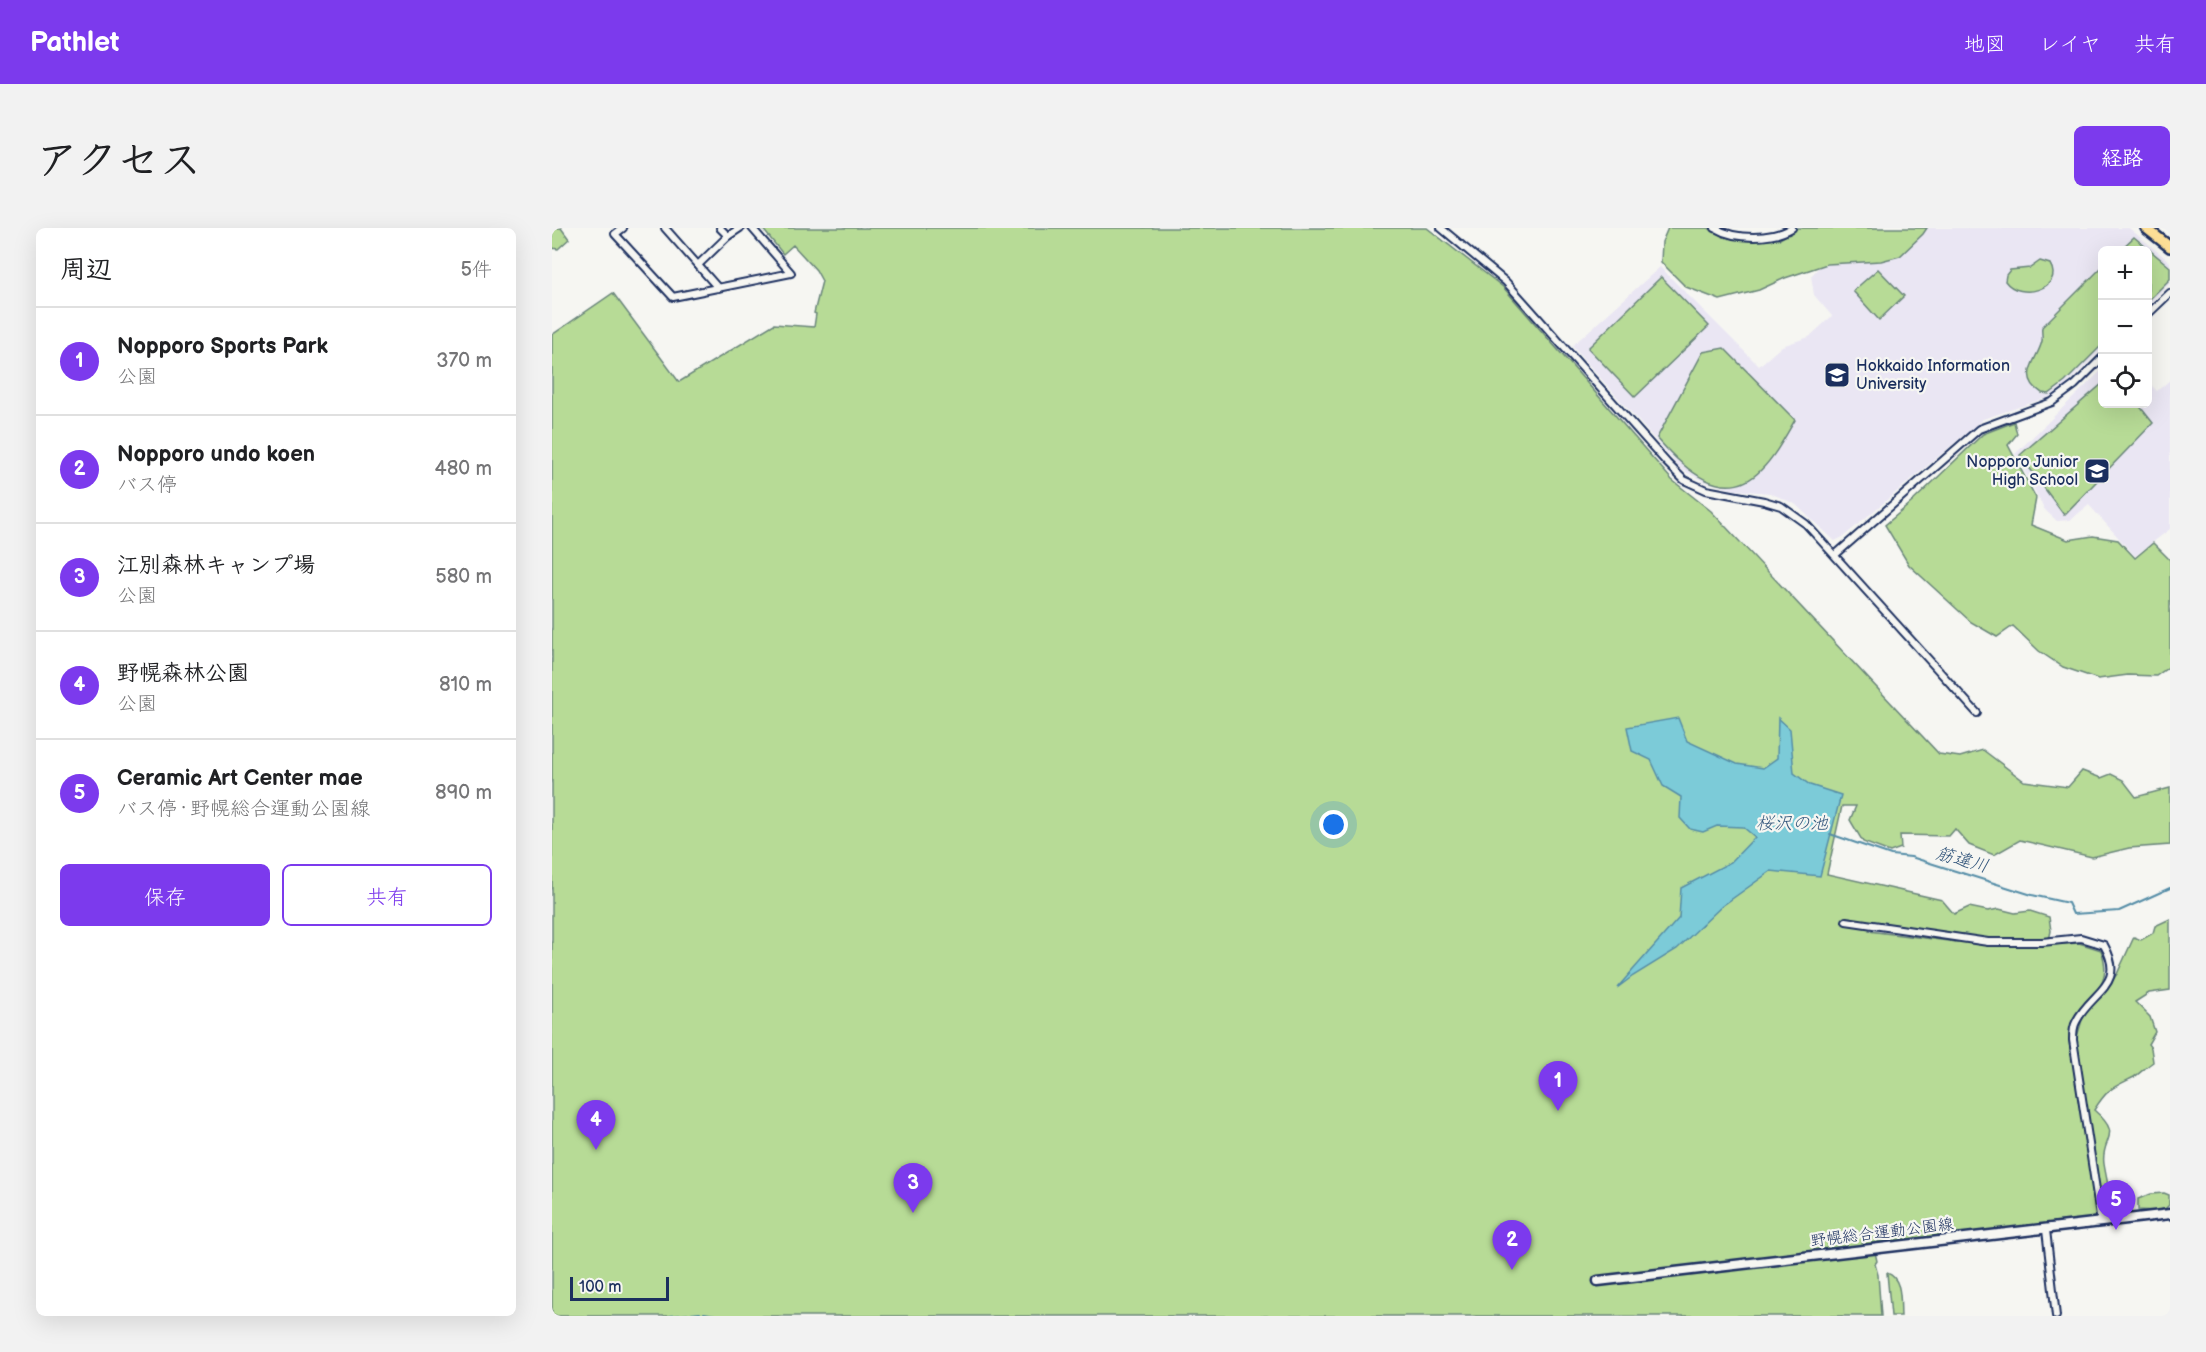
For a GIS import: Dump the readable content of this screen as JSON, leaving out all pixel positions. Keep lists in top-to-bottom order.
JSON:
{
  "streets": {
    "main road": ["野幌総合運動公園線"]
  },
  "water": ["桜沢の池", "筋違川"],
  "places": {
    "school or university": ["Hokkaido Information University", "Nopporo Junior High School"]
  },
  "scale_bar": "100 m",
  "page": {
    "header": "Pathlet",
    "nav": ["地図", "レイヤ", "共有"],
    "title": "アクセス",
    "buttons": [
      "経路",
      ["保存", "共有"]
    ],
    "heading": ["周辺", "5件"],
    "map_buttons": ["+", "−"],
    "list": [
      {
        "mark": "1",
        "name": "Nopporo Sports Park",
        "note": "公園",
        "value": "370 m"
      },
      {
        "mark": "2",
        "name": "Nopporo undo koen",
        "note": "バス停",
        "value": "480 m"
      },
      {
        "mark": "3",
        "name": "江別森林キャンプ場",
        "note": "公園",
        "value": "580 m"
      },
      {
        "mark": "4",
        "name": "野幌森林公園",
        "note": "公園",
        "value": "810 m"
      },
      {
        "mark": "5",
        "name": "Ceramic Art Center mae",
        "note": "バス停 · 野幌総合運動公園線",
        "value": "890 m"
      }
    ],
    "pins": [
      "1",
      "4",
      "3",
      "5",
      "2"
    ],
    "scale": "100 m"
  }
}
